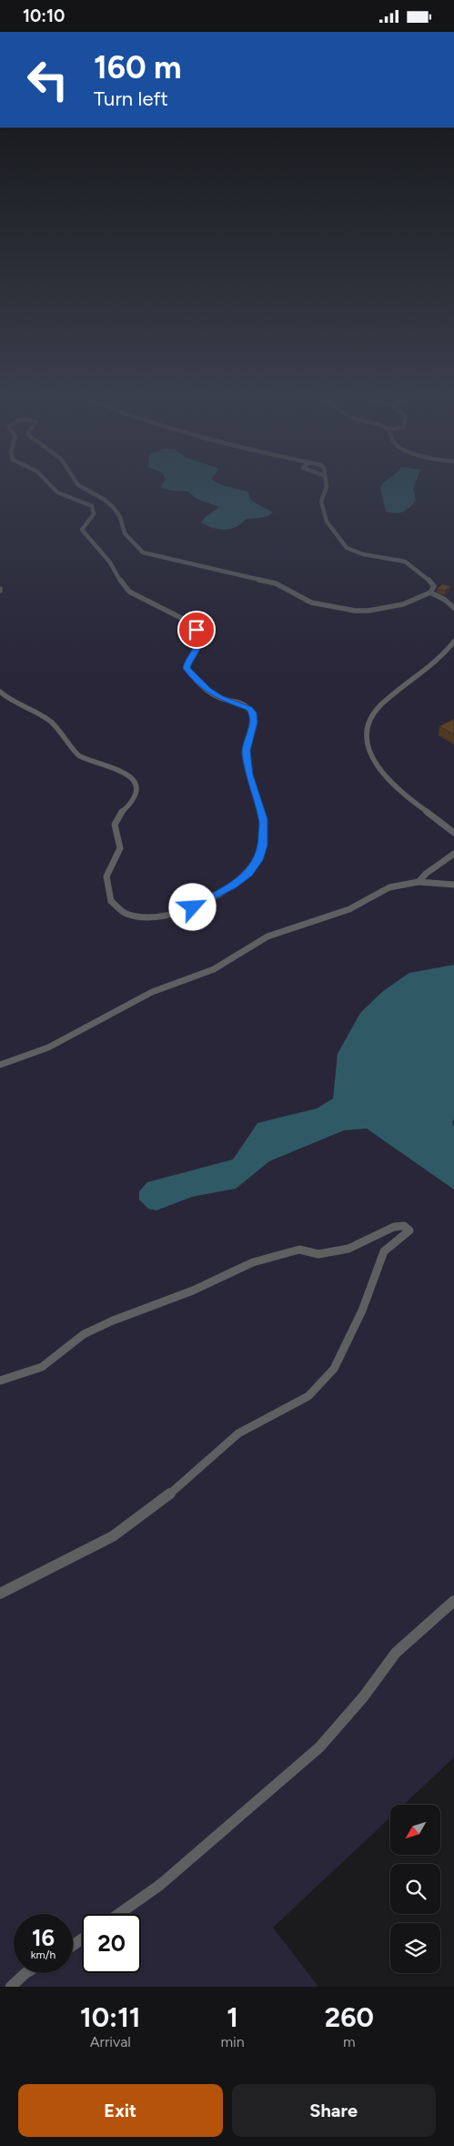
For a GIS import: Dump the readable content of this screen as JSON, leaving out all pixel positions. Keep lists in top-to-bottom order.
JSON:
{
  "north": "bottom left",
  "page": {
    "status": "10:10",
    "turn": ["160 m", "Turn left"],
    "speed": "16 km/h",
    "limit": "20",
    "eta": [
      "10:11",
      "Arrival",
      "1",
      "min",
      "260",
      "m"
    ],
    "buttons": ["Exit", "Share"]
  }
}
